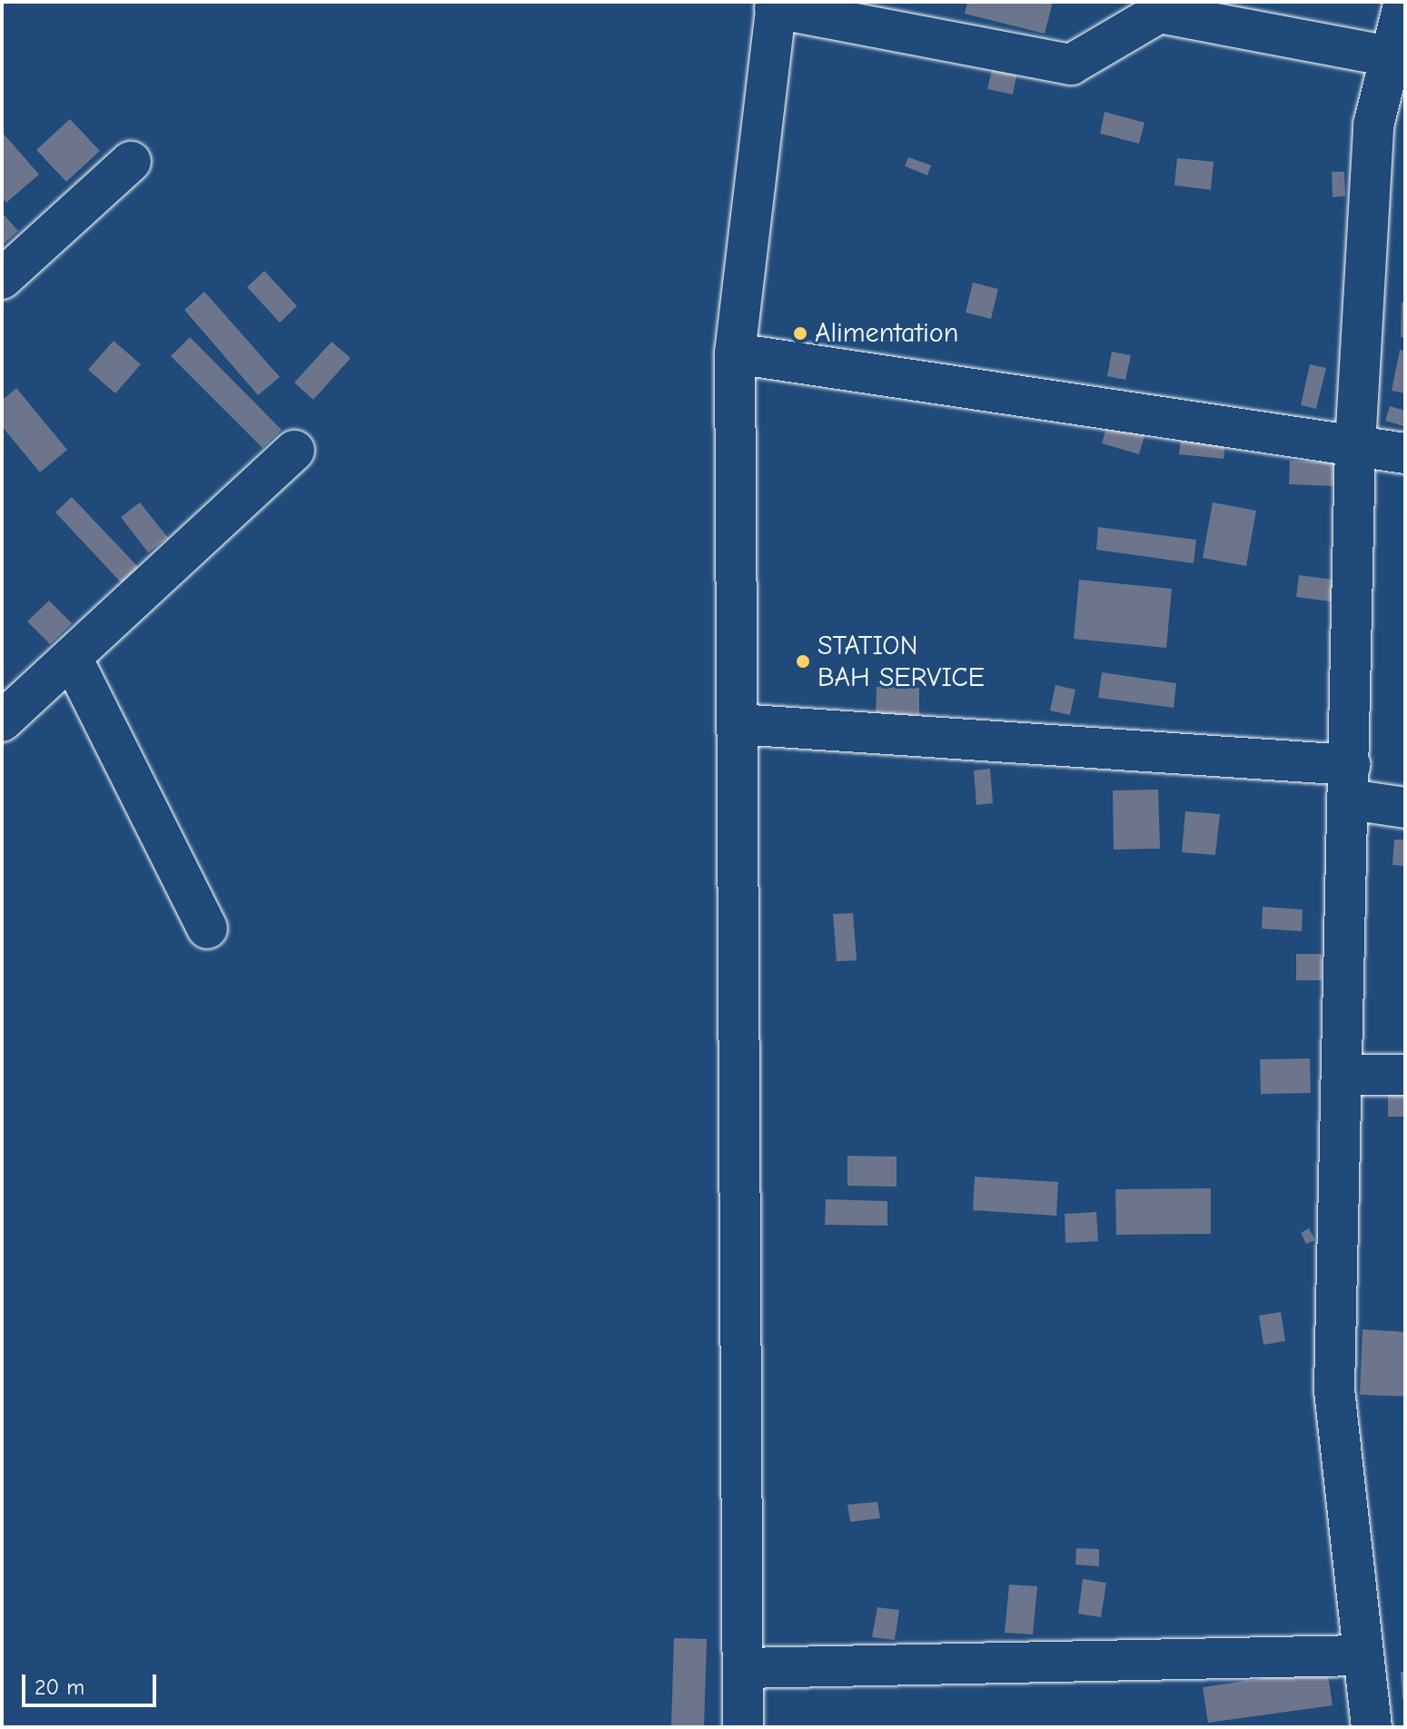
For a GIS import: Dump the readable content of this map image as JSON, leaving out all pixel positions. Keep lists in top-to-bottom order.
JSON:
{
  "places": ["Alimentation", "STATION BAH SERVICE"],
  "scale_bar": "20 m"
}
